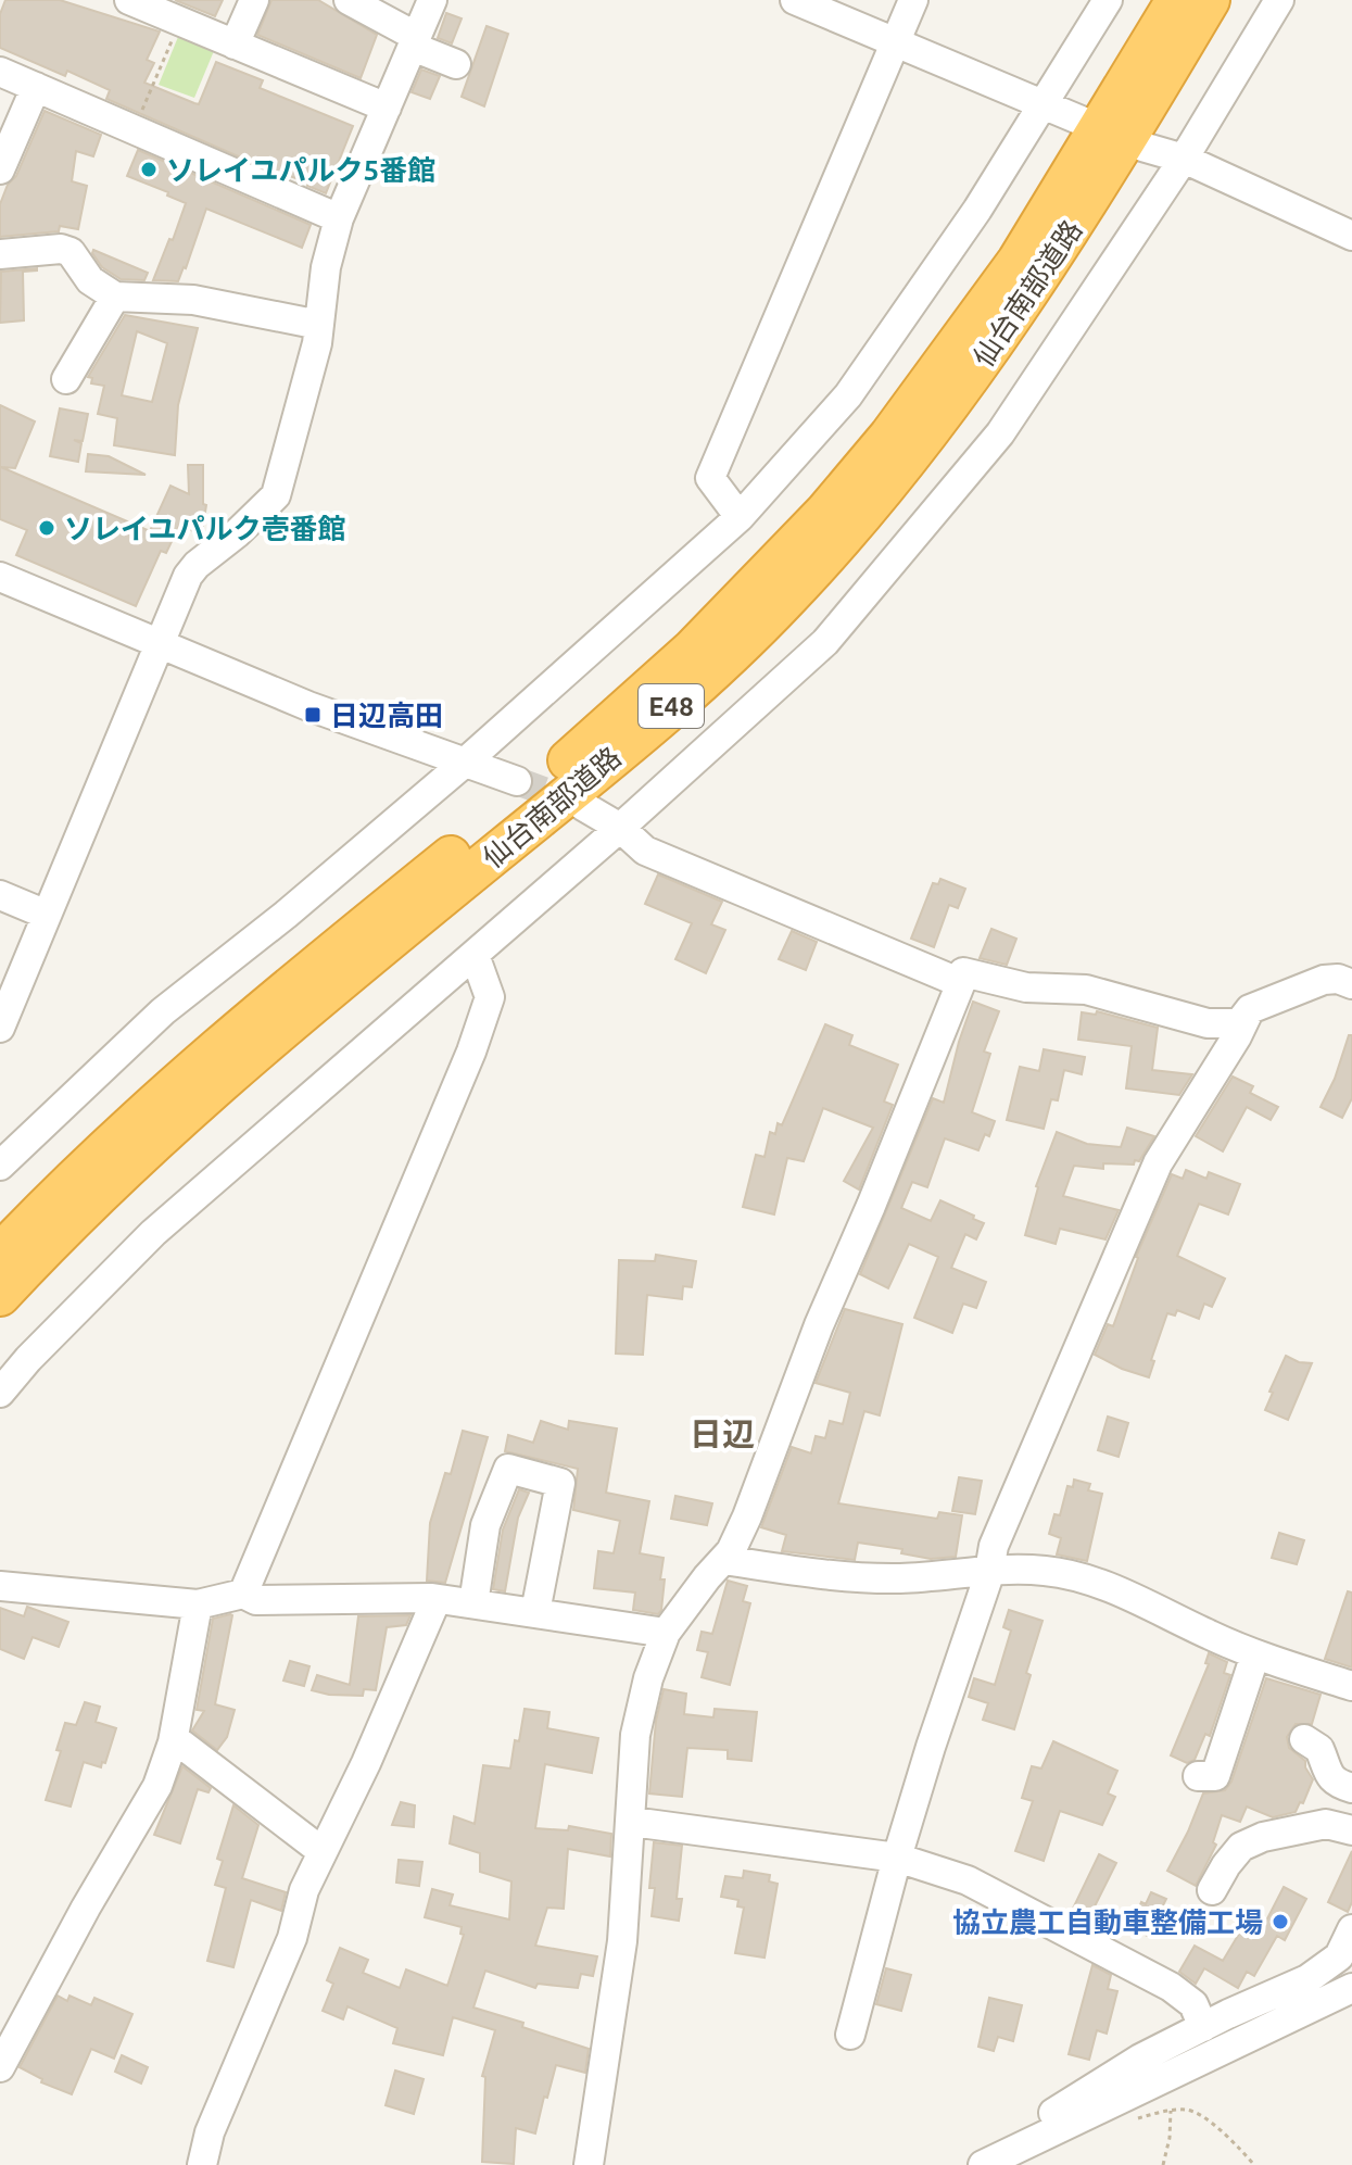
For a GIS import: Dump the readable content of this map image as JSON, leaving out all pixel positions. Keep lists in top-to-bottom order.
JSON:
{
  "streets": {
    "highway": ["仙台南部道路", "E48"]
  },
  "districts": ["日辺"],
  "places": {
    "other": ["ソレイユパルク5番館", "ソレイユパルク壱番館", "協立農工自動車整備工場"],
    "transit": ["日辺高田"]
  }
}
